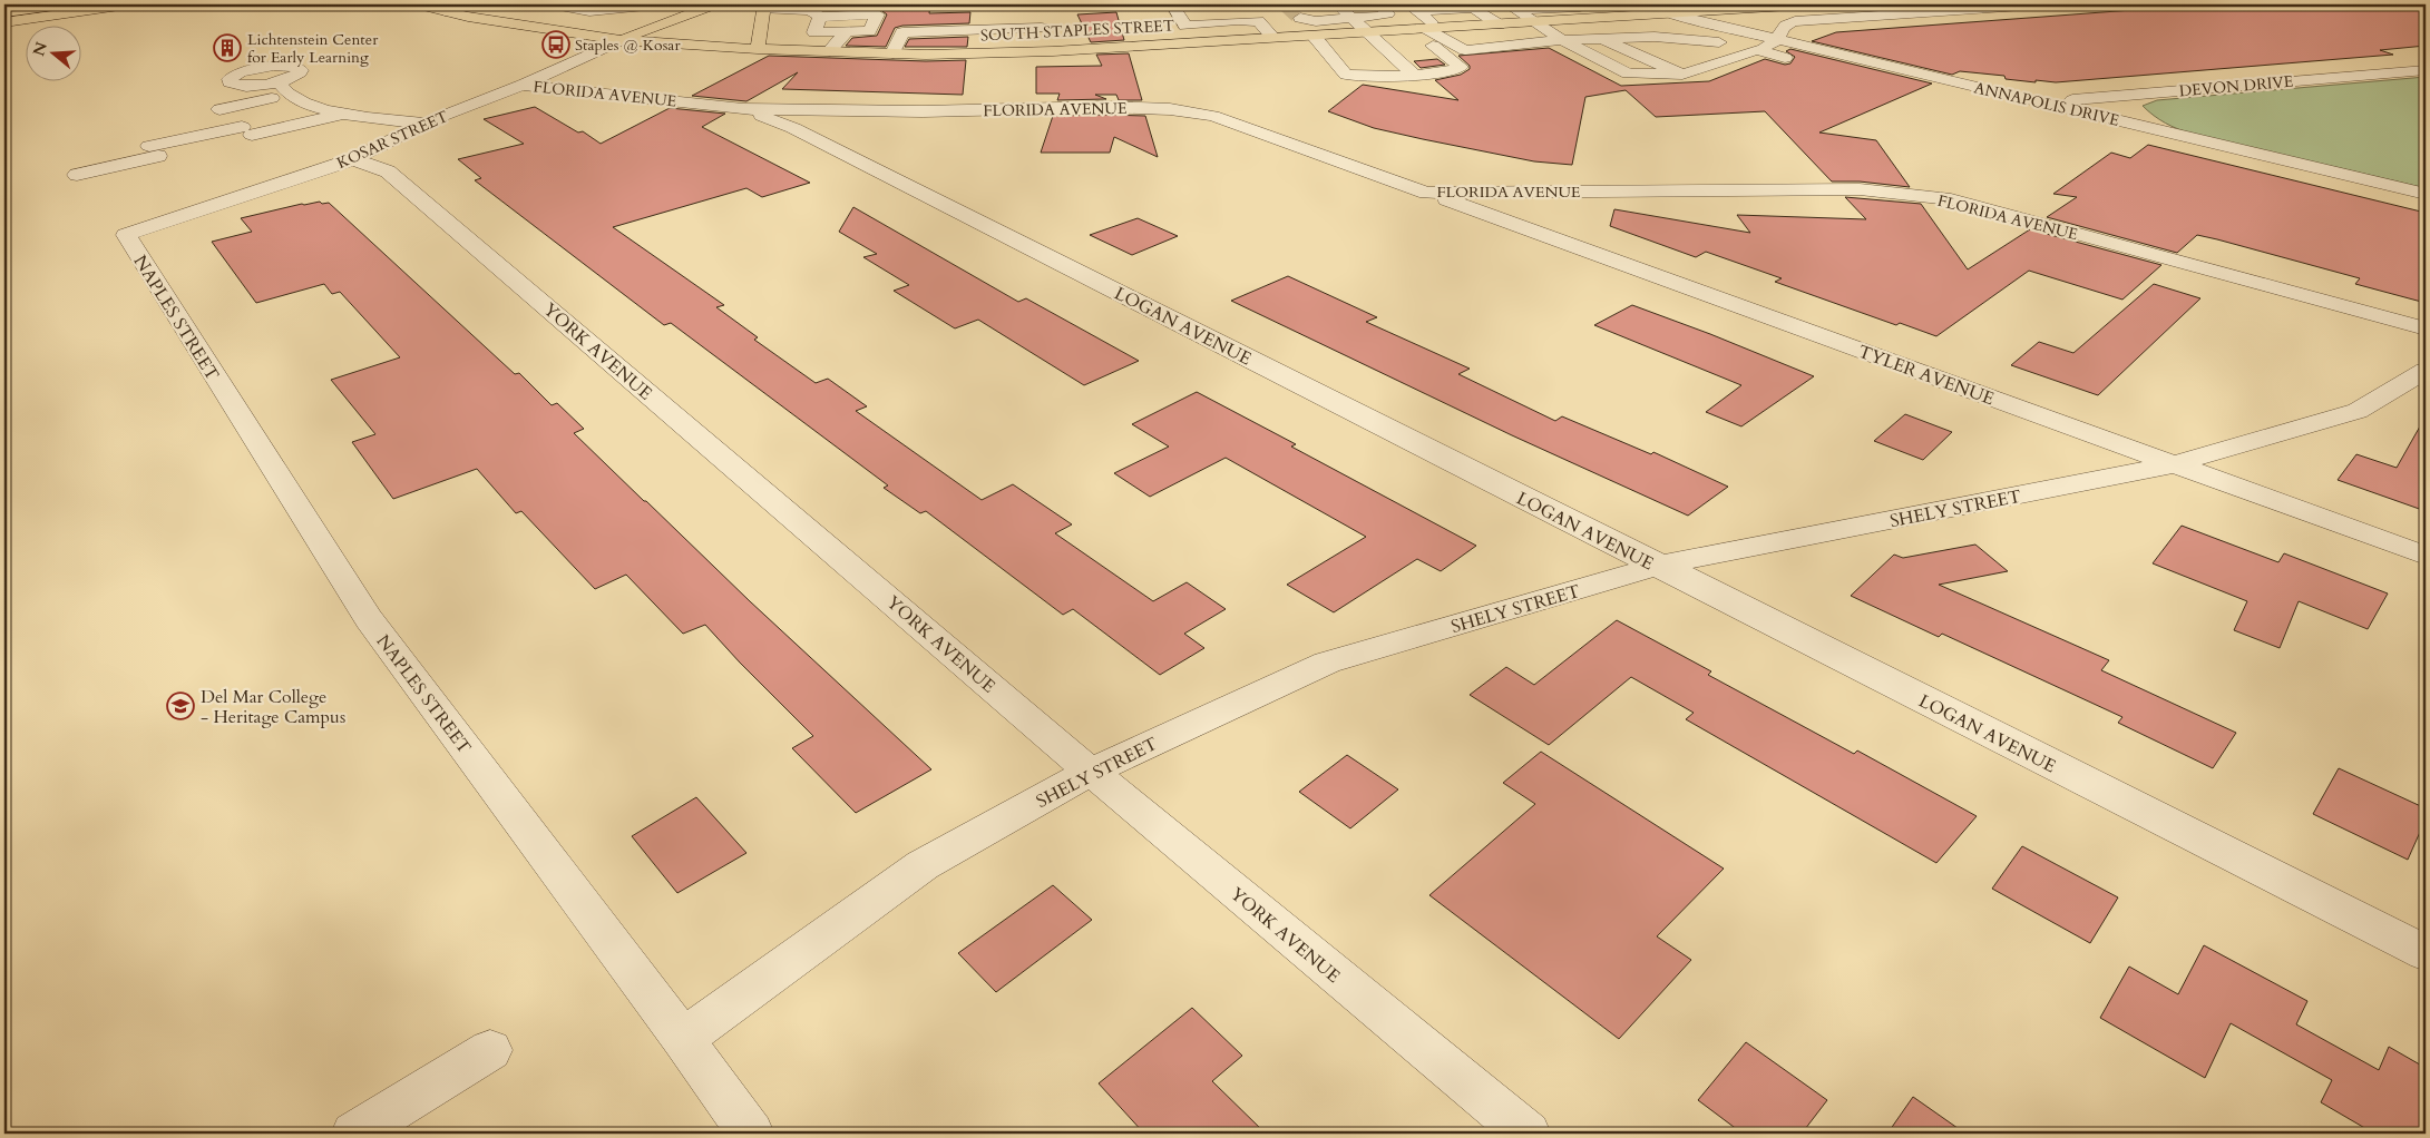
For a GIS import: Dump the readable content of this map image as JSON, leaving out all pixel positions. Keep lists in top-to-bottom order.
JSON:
{
  "streets": {
    "main road": ["SOUTH STAPLES STREET"],
    "street": [
      "DEVON DRIVE",
      "FLORIDA AVENUE",
      "ANNAPOLIS DRIVE",
      "KOSAR STREET",
      "NAPLES STREET",
      "LOGAN AVENUE",
      "YORK AVENUE",
      "TYLER AVENUE",
      "SHELY STREET"
    ]
  },
  "crossings": [
    ["SOUTH STAPLES STREET", "ANNAPOLIS DRIVE"],
    ["SOUTH STAPLES STREET", "KOSAR STREET"],
    ["DEVON DRIVE", "ANNAPOLIS DRIVE"],
    ["FLORIDA AVENUE", "KOSAR STREET"],
    ["FLORIDA AVENUE", "LOGAN AVENUE"],
    ["FLORIDA AVENUE", "TYLER AVENUE"],
    ["KOSAR STREET", "NAPLES STREET"],
    ["KOSAR STREET", "YORK AVENUE"],
    ["NAPLES STREET", "SHELY STREET"],
    ["LOGAN AVENUE", "SHELY STREET"],
    ["YORK AVENUE", "SHELY STREET"],
    ["TYLER AVENUE", "SHELY STREET"]
  ],
  "places": {
    "bus stop": ["Staples @ Kosar"],
    "building": ["Lichtenstein Center for Early Learning"],
    "school or university": ["Del Mar College - Heritage Campus"]
  },
  "north": "left"
}
